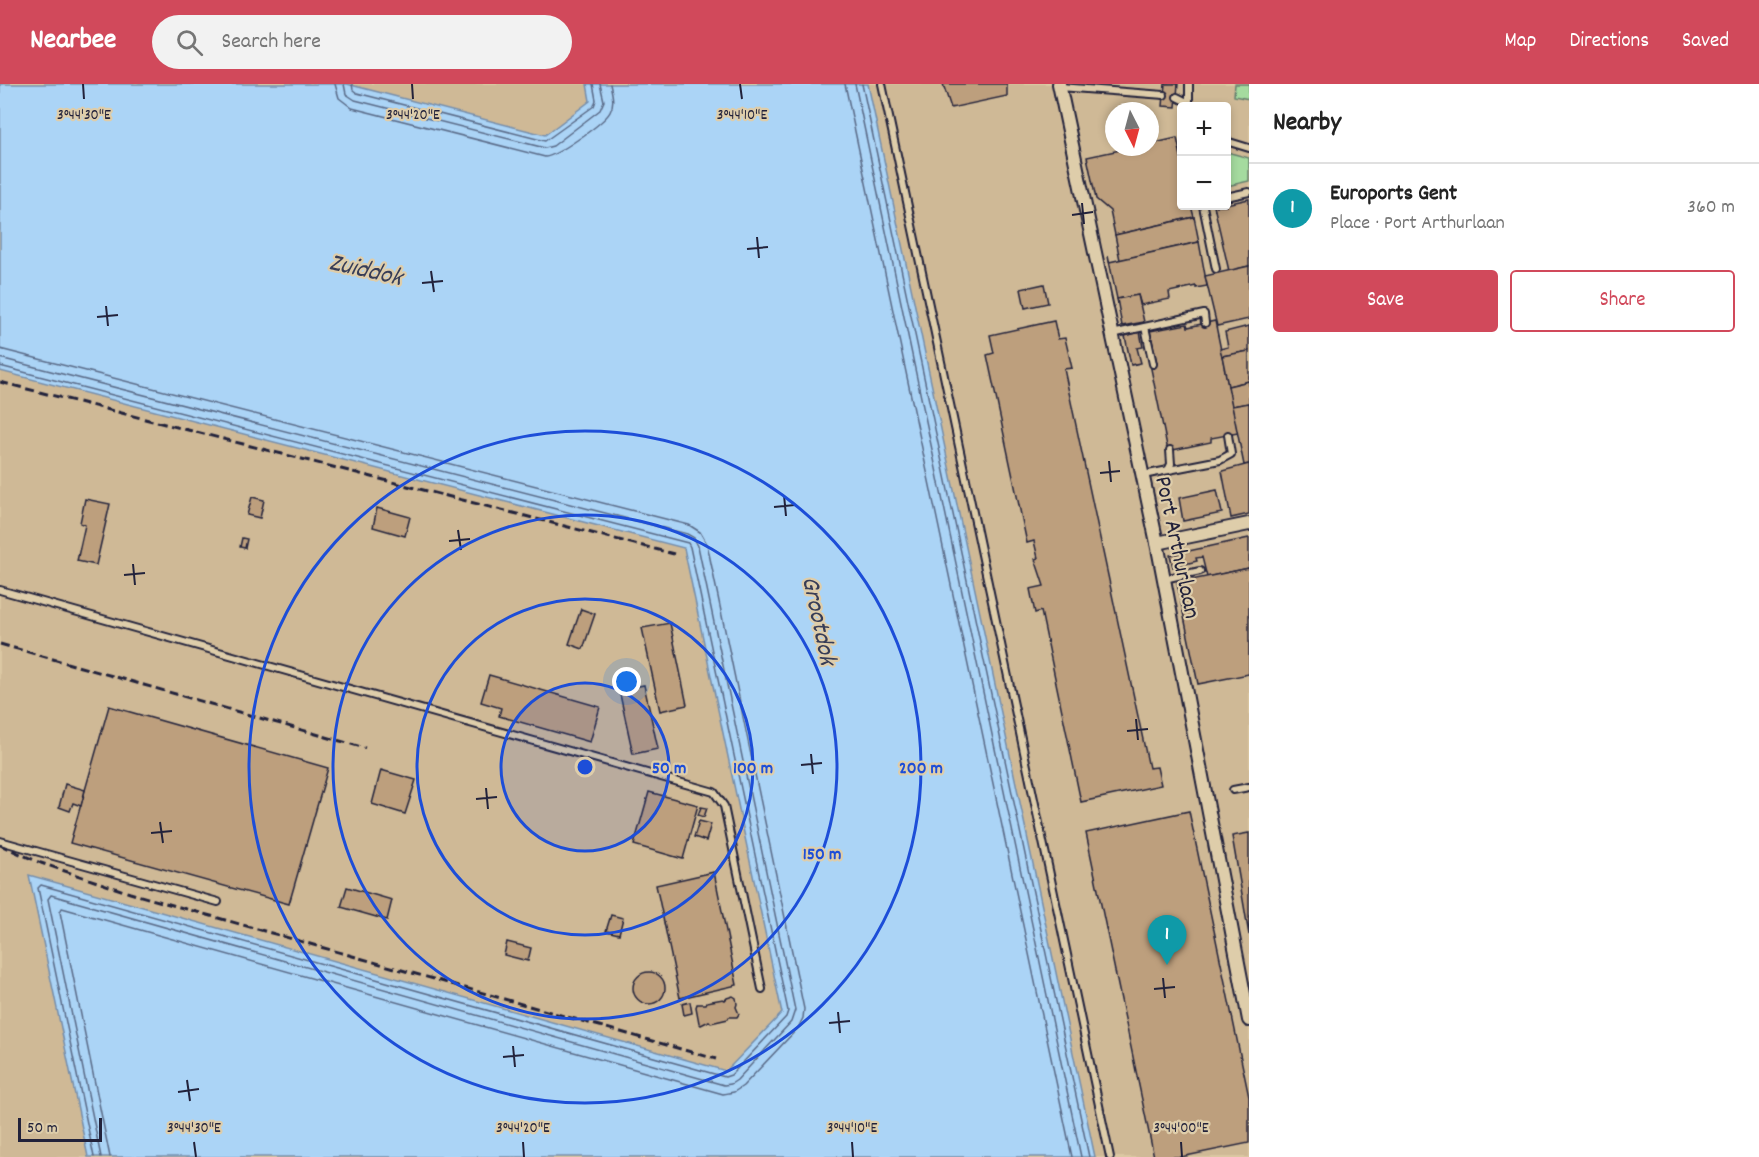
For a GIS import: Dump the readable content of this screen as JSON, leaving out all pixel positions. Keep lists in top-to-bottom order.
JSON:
{
  "streets": {
    "street": ["Port Arthurlaan"]
  },
  "water": ["Zuiddok", "Grootdok"],
  "scale_bar": "50 m",
  "north": "bottom",
  "page": {
    "header": "Nearbee",
    "search": "Search here",
    "nav": ["Map", "Directions", "Saved"],
    "heading": "Nearby",
    "map_buttons": ["+", "−"],
    "list": [
      {
        "mark": "1",
        "name": "Euroports Gent",
        "note": "Place · Port Arthurlaan",
        "value": "360 m"
      }
    ],
    "buttons": ["Save", "Share"],
    "pins": "1",
    "scale": "50 m"
  },
  "coordinates": [
    "3°44'30\"E",
    "3°44'20\"E",
    "3°44'10\"E",
    "3°44'00\"E"
  ],
  "rings": [
    "50 m",
    "100 m",
    "200 m",
    "150 m"
  ]
}
